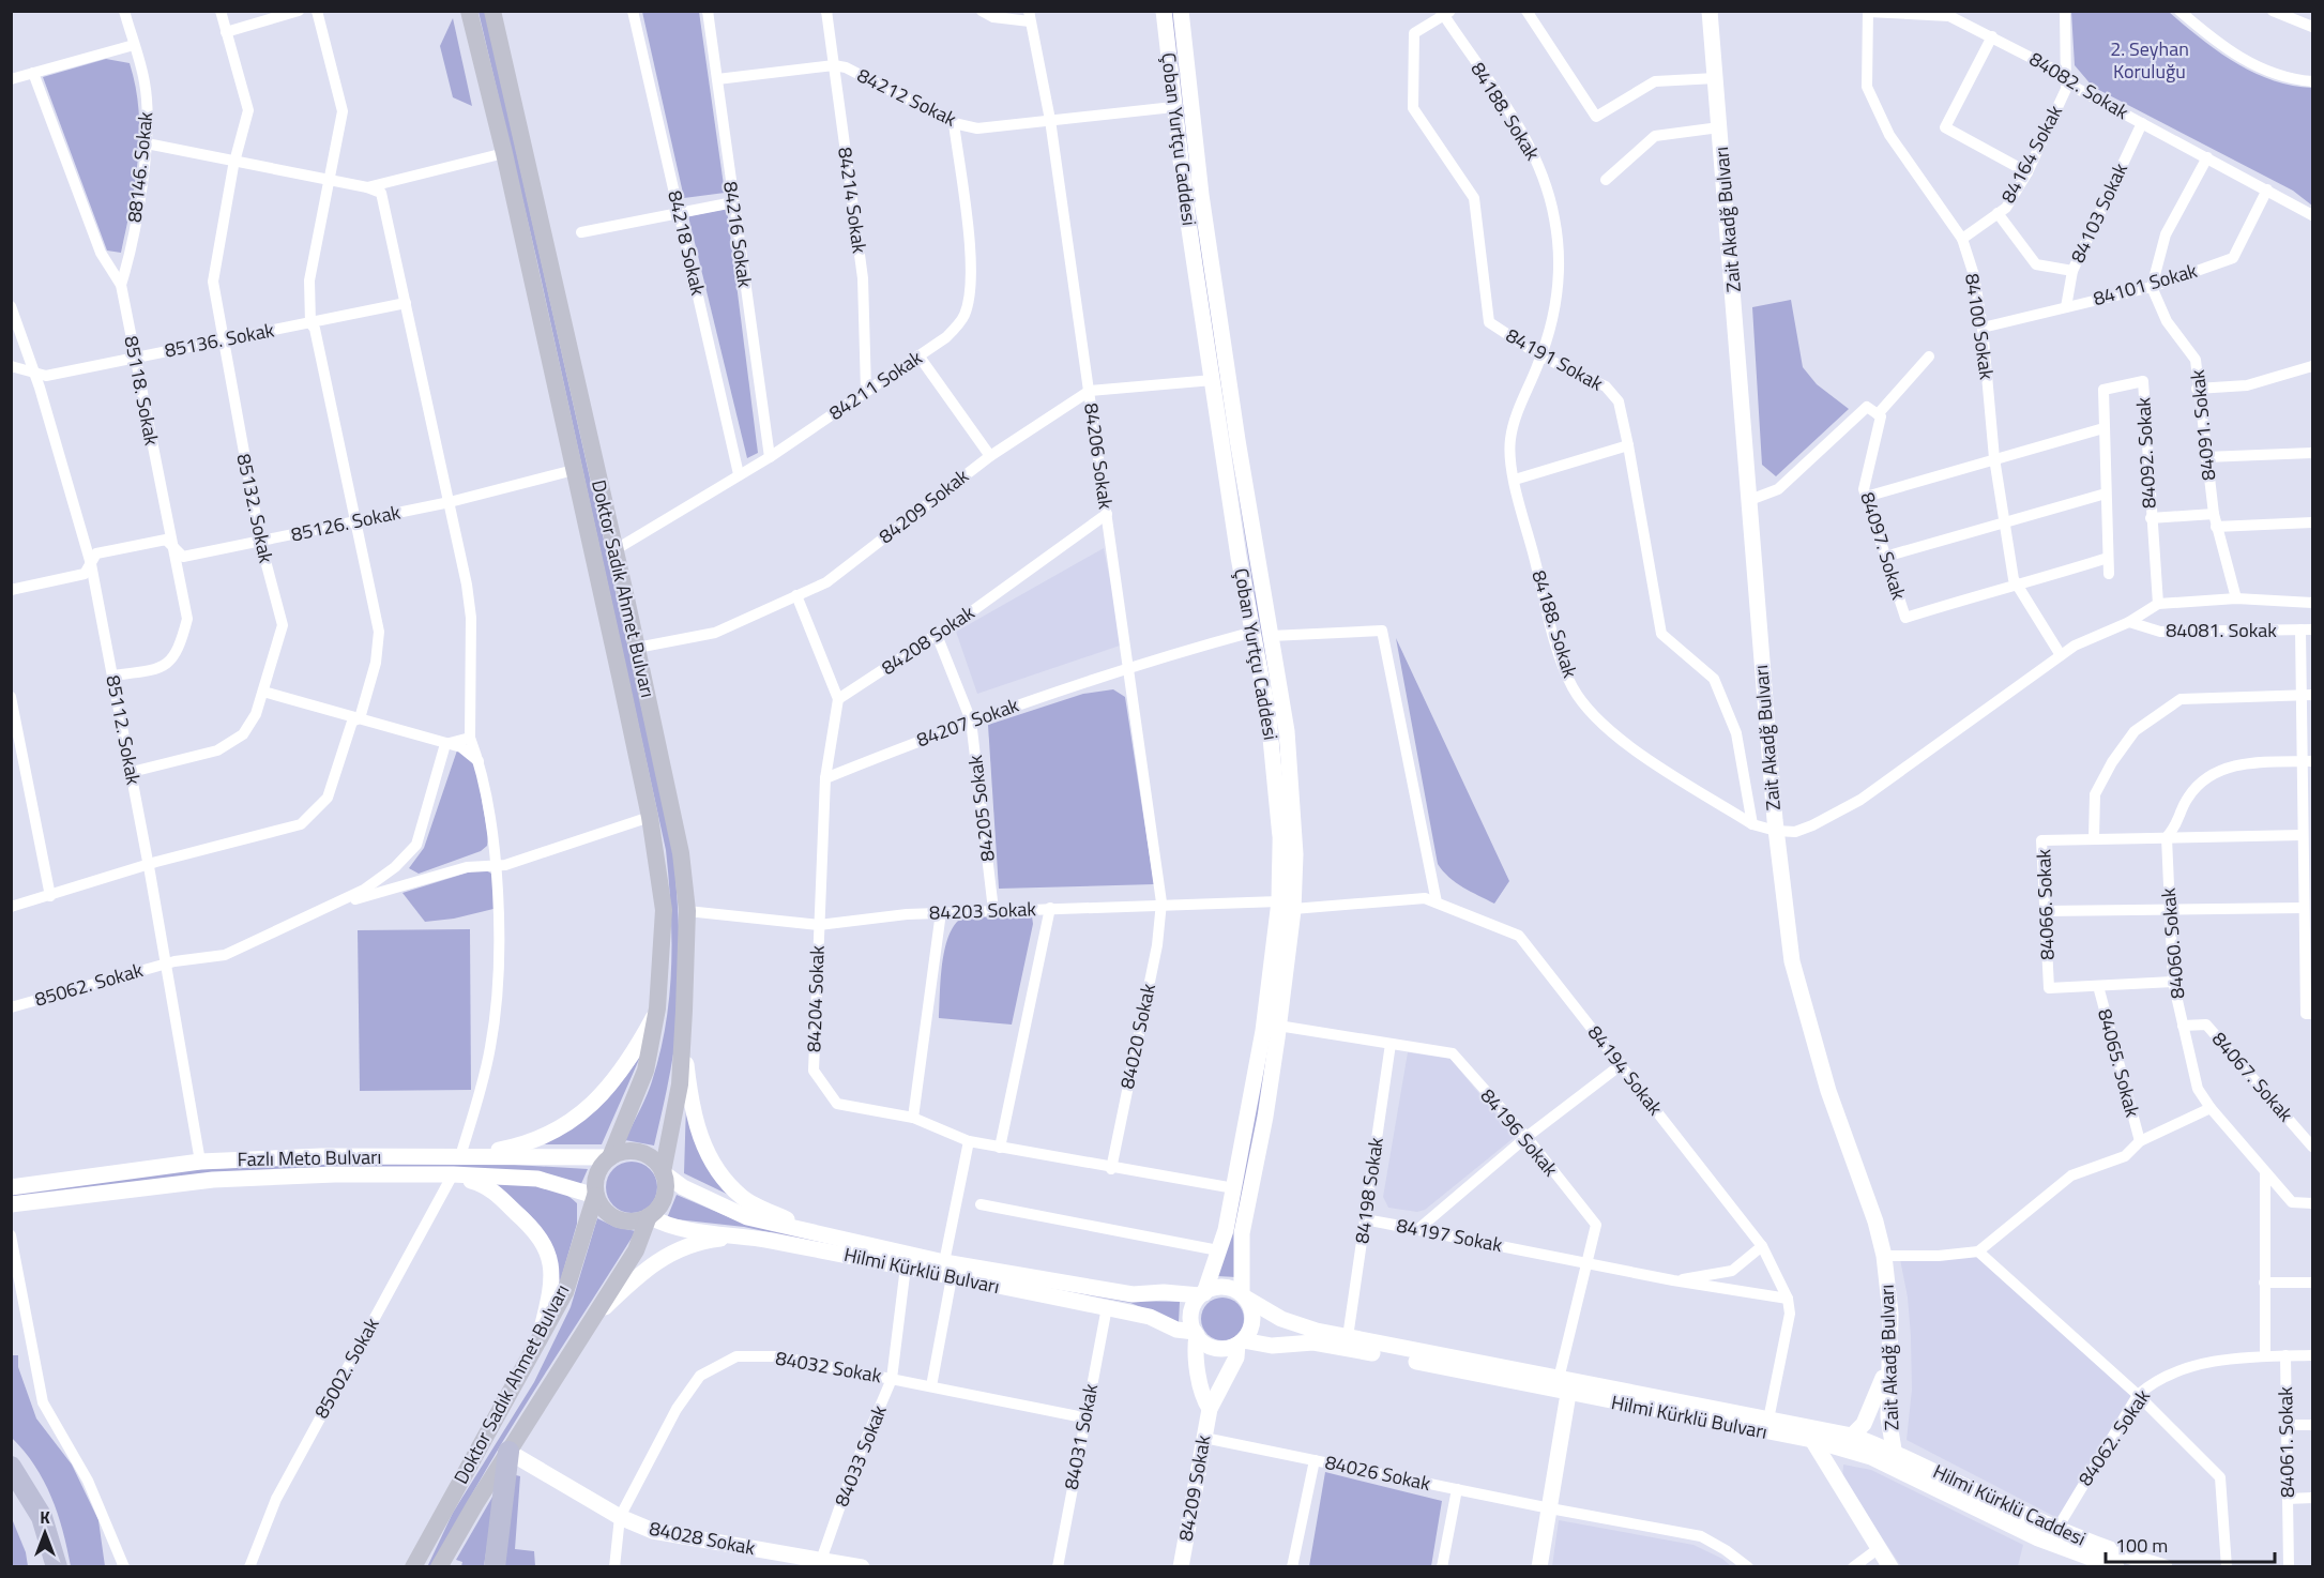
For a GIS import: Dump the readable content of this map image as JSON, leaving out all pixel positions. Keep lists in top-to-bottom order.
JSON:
{
  "streets": {
    "main road": [
      "Çoban Yurtçu Caddesi",
      "Zait Akadğ Bulvarı",
      "84209 Sokak",
      "Doktor Sadık Ahmet Bulvarı",
      "Fazlı Meto Bulvarı",
      "Hilmi Kürklü Bulvarı",
      "Hilmi Kürklü Caddesi",
      "84028 Sokak"
    ],
    "street": [
      "84082. Sokak",
      "84212 Sokak",
      "84188. Sokak",
      "84164 Sokak",
      "88146. Sokak",
      "84214 Sokak",
      "84103 Sokak",
      "84216 Sokak",
      "84218 Sokak",
      "84101 Sokak",
      "84100 Sokak",
      "85136. Sokak",
      "84191 Sokak",
      "84211 Sokak",
      "85118. Sokak",
      "84091. Sokak",
      "84092. Sokak",
      "84206 Sokak",
      "85132. Sokak",
      "85126. Sokak",
      "84097. Sokak",
      "84081. Sokak",
      "84208 Sokak",
      "84207 Sokak",
      "85112. Sokak",
      "84205 Sokak",
      "84066. Sokak",
      "84203 Sokak",
      "84060. Sokak",
      "85062. Sokak",
      "84204 Sokak",
      "84020 Sokak",
      "84065. Sokak",
      "84194 Sokak",
      "84067. Sokak",
      "84196 Sokak",
      "84198 Sokak",
      "84197 Sokak",
      "84032 Sokak",
      "85002. Sokak",
      "84031 Sokak",
      "84062. Sokak",
      "84061. Sokak",
      "84033 Sokak",
      "84026 Sokak"
    ]
  },
  "crossings": [
    ["84082. Sokak", "84164 Sokak"],
    ["84082. Sokak", "84103 Sokak"],
    ["84082. Sokak", "84101 Sokak"],
    ["84082. Sokak", "84100 Sokak"],
    ["84212 Sokak", "Çoban Yurtçu Caddesi"],
    ["84212 Sokak", "84214 Sokak"],
    ["84212 Sokak", "84216 Sokak"],
    ["84212 Sokak", "84211 Sokak"],
    ["84212 Sokak", "84206 Sokak"],
    ["84188. Sokak", "Zait Akadğ Bulvarı"],
    ["84188. Sokak", "84100 Sokak"],
    ["84188. Sokak", "84191 Sokak"],
    ["84188. Sokak", "84081. Sokak"],
    ["Çoban Yurtçu Caddesi", "84209 Sokak"],
    ["Çoban Yurtçu Caddesi", "84207 Sokak"],
    ["Çoban Yurtçu Caddesi", "84203 Sokak"],
    ["Çoban Yurtçu Caddesi", "84204 Sokak"],
    ["Çoban Yurtçu Caddesi", "84194 Sokak"],
    ["Çoban Yurtçu Caddesi", "84196 Sokak"],
    ["Çoban Yurtçu Caddesi", "Hilmi Kürklü Bulvarı"],
    ["84164 Sokak", "84100 Sokak"],
    ["88146. Sokak", "85118. Sokak"],
    ["84214 Sokak", "84211 Sokak"],
    ["84103 Sokak", "84101 Sokak"],
    ["Zait Akadğ Bulvarı", "Hilmi Kürklü Bulvarı"],
    ["Zait Akadğ Bulvarı", "Hilmi Kürklü Caddesi"],
    ["84216 Sokak", "84211 Sokak"],
    ["84218 Sokak", "84211 Sokak"],
    ["84101 Sokak", "84100 Sokak"],
    ["84101 Sokak", "84091. Sokak"],
    ["84100 Sokak", "84097. Sokak"],
    ["85136. Sokak", "85118. Sokak"],
    ["85136. Sokak", "85132. Sokak"],
    ["85136. Sokak", "85112. Sokak"],
    ["84211 Sokak", "Doktor Sadık Ahmet Bulvarı"],
    ["85118. Sokak", "85126. Sokak"],
    ["85118. Sokak", "85112. Sokak"],
    ["84091. Sokak", "84081. Sokak"],
    ["84092. Sokak", "84081. Sokak"],
    ["84206 Sokak", "84209 Sokak"],
    ["84206 Sokak", "84208 Sokak"],
    ["84206 Sokak", "84207 Sokak"],
    ["84206 Sokak", "84203 Sokak"],
    ["84206 Sokak", "84020 Sokak"],
    ["84209 Sokak", "Doktor Sadık Ahmet Bulvarı"],
    ["84209 Sokak", "84026 Sokak"],
    ["85132. Sokak", "85126. Sokak"],
    ["85132. Sokak", "85112. Sokak"],
    ["85126. Sokak", "Doktor Sadık Ahmet Bulvarı"],
    ["85126. Sokak", "85112. Sokak"],
    ["Doktor Sadık Ahmet Bulvarı", "84203 Sokak"],
    ["Doktor Sadık Ahmet Bulvarı", "Fazlı Meto Bulvarı"],
    ["Doktor Sadık Ahmet Bulvarı", "Hilmi Kürklü Bulvarı"],
    ["Doktor Sadık Ahmet Bulvarı", "84028 Sokak"],
    ["84208 Sokak", "84205 Sokak"],
    ["84207 Sokak", "84205 Sokak"],
    ["85112. Sokak", "85062. Sokak"],
    ["85112. Sokak", "Fazlı Meto Bulvarı"],
    ["84205 Sokak", "84203 Sokak"],
    ["84066. Sokak", "84060. Sokak"],
    ["84066. Sokak", "84065. Sokak"],
    ["84203 Sokak", "84204 Sokak"],
    ["84203 Sokak", "84020 Sokak"],
    ["84203 Sokak", "84194 Sokak"],
    ["84060. Sokak", "84067. Sokak"],
    ["84204 Sokak", "84020 Sokak"],
    ["84194 Sokak", "84197 Sokak"],
    ["84194 Sokak", "Hilmi Kürklü Bulvarı"],
    ["84196 Sokak", "84198 Sokak"],
    ["84196 Sokak", "84197 Sokak"],
    ["84196 Sokak", "Hilmi Kürklü Bulvarı"],
    ["Fazlı Meto Bulvarı", "Hilmi Kürklü Bulvarı"],
    ["Fazlı Meto Bulvarı", "85002. Sokak"],
    ["84198 Sokak", "84197 Sokak"],
    ["84198 Sokak", "Hilmi Kürklü Bulvarı"],
    ["Hilmi Kürklü Bulvarı", "84031 Sokak"],
    ["Hilmi Kürklü Bulvarı", "84033 Sokak"],
    ["Hilmi Kürklü Bulvarı", "Hilmi Kürklü Caddesi"],
    ["84032 Sokak", "84031 Sokak"],
    ["84032 Sokak", "84033 Sokak"],
    ["84032 Sokak", "84028 Sokak"],
    ["84062. Sokak", "84061. Sokak"],
    ["84062. Sokak", "Hilmi Kürklü Caddesi"],
    ["84033 Sokak", "84028 Sokak"]
  ],
  "parks": ["2. Seyhan Koruluğu"],
  "scale_bar": "100 m",
  "north": "top"
}
